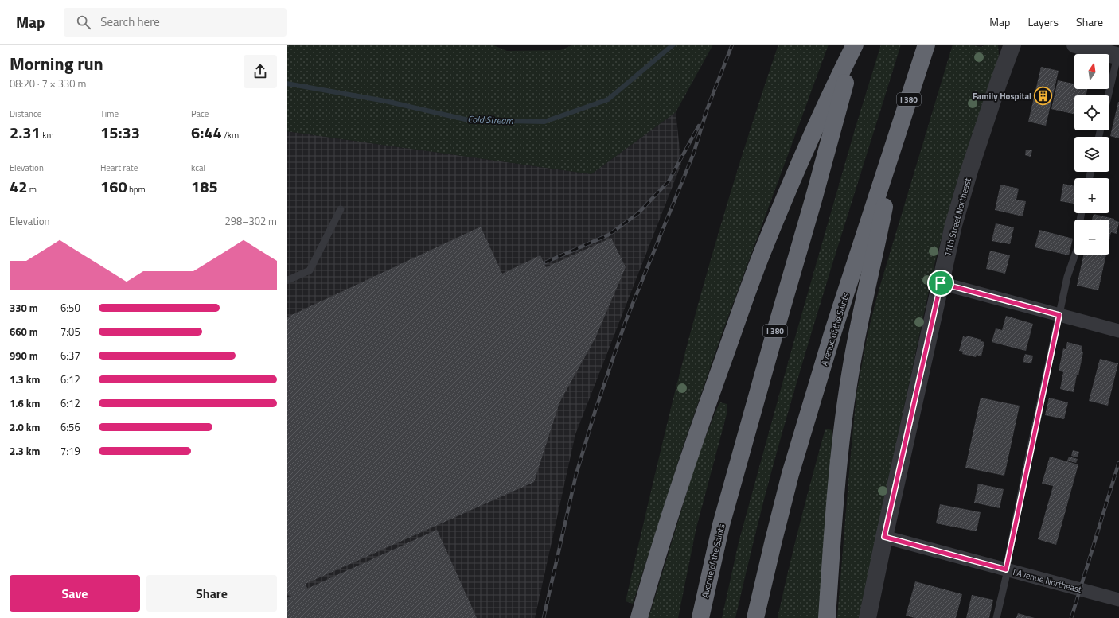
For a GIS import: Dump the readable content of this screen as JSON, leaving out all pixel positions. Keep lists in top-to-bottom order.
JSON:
{
  "streets": {
    "highway": ["I 380", "Avenue of the Saints"],
    "street": ["11th Street Northeast", "I Avenue Northeast"]
  },
  "crossings": [
    ["11th Street Northeast", "I Avenue Northeast"]
  ],
  "water": ["Cold Stream"],
  "places": {
    "building": ["Family Hospital"]
  },
  "north": "top",
  "page": {
    "header": "Map",
    "search": "Search here",
    "nav": ["Map", "Layers", "Share"],
    "heading": ["Morning run", "08:20 · 7 × 330 m"],
    "map_buttons": ["+", "−"],
    "stats": [
      ["Distance", "2.31 km"],
      ["Time", "15:33"],
      ["Pace", "6:44 /km"],
      ["Elevation", "42 m"],
      ["Heart rate", "160 bpm"],
      ["kcal", "185"]
    ],
    "chart": ["Elevation", "298–302 m"],
    "list": [
      {
        "name": "330 m",
        "note": "6:50"
      },
      {
        "name": "660 m",
        "note": "7:05"
      },
      {
        "name": "990 m",
        "note": "6:37"
      },
      {
        "name": "1.3 km",
        "note": "6:12"
      },
      {
        "name": "1.6 km",
        "note": "6:12"
      },
      {
        "name": "2.0 km",
        "note": "6:56"
      },
      {
        "name": "2.3 km",
        "note": "7:19"
      }
    ],
    "buttons": ["Save", "Share"]
  }
}
